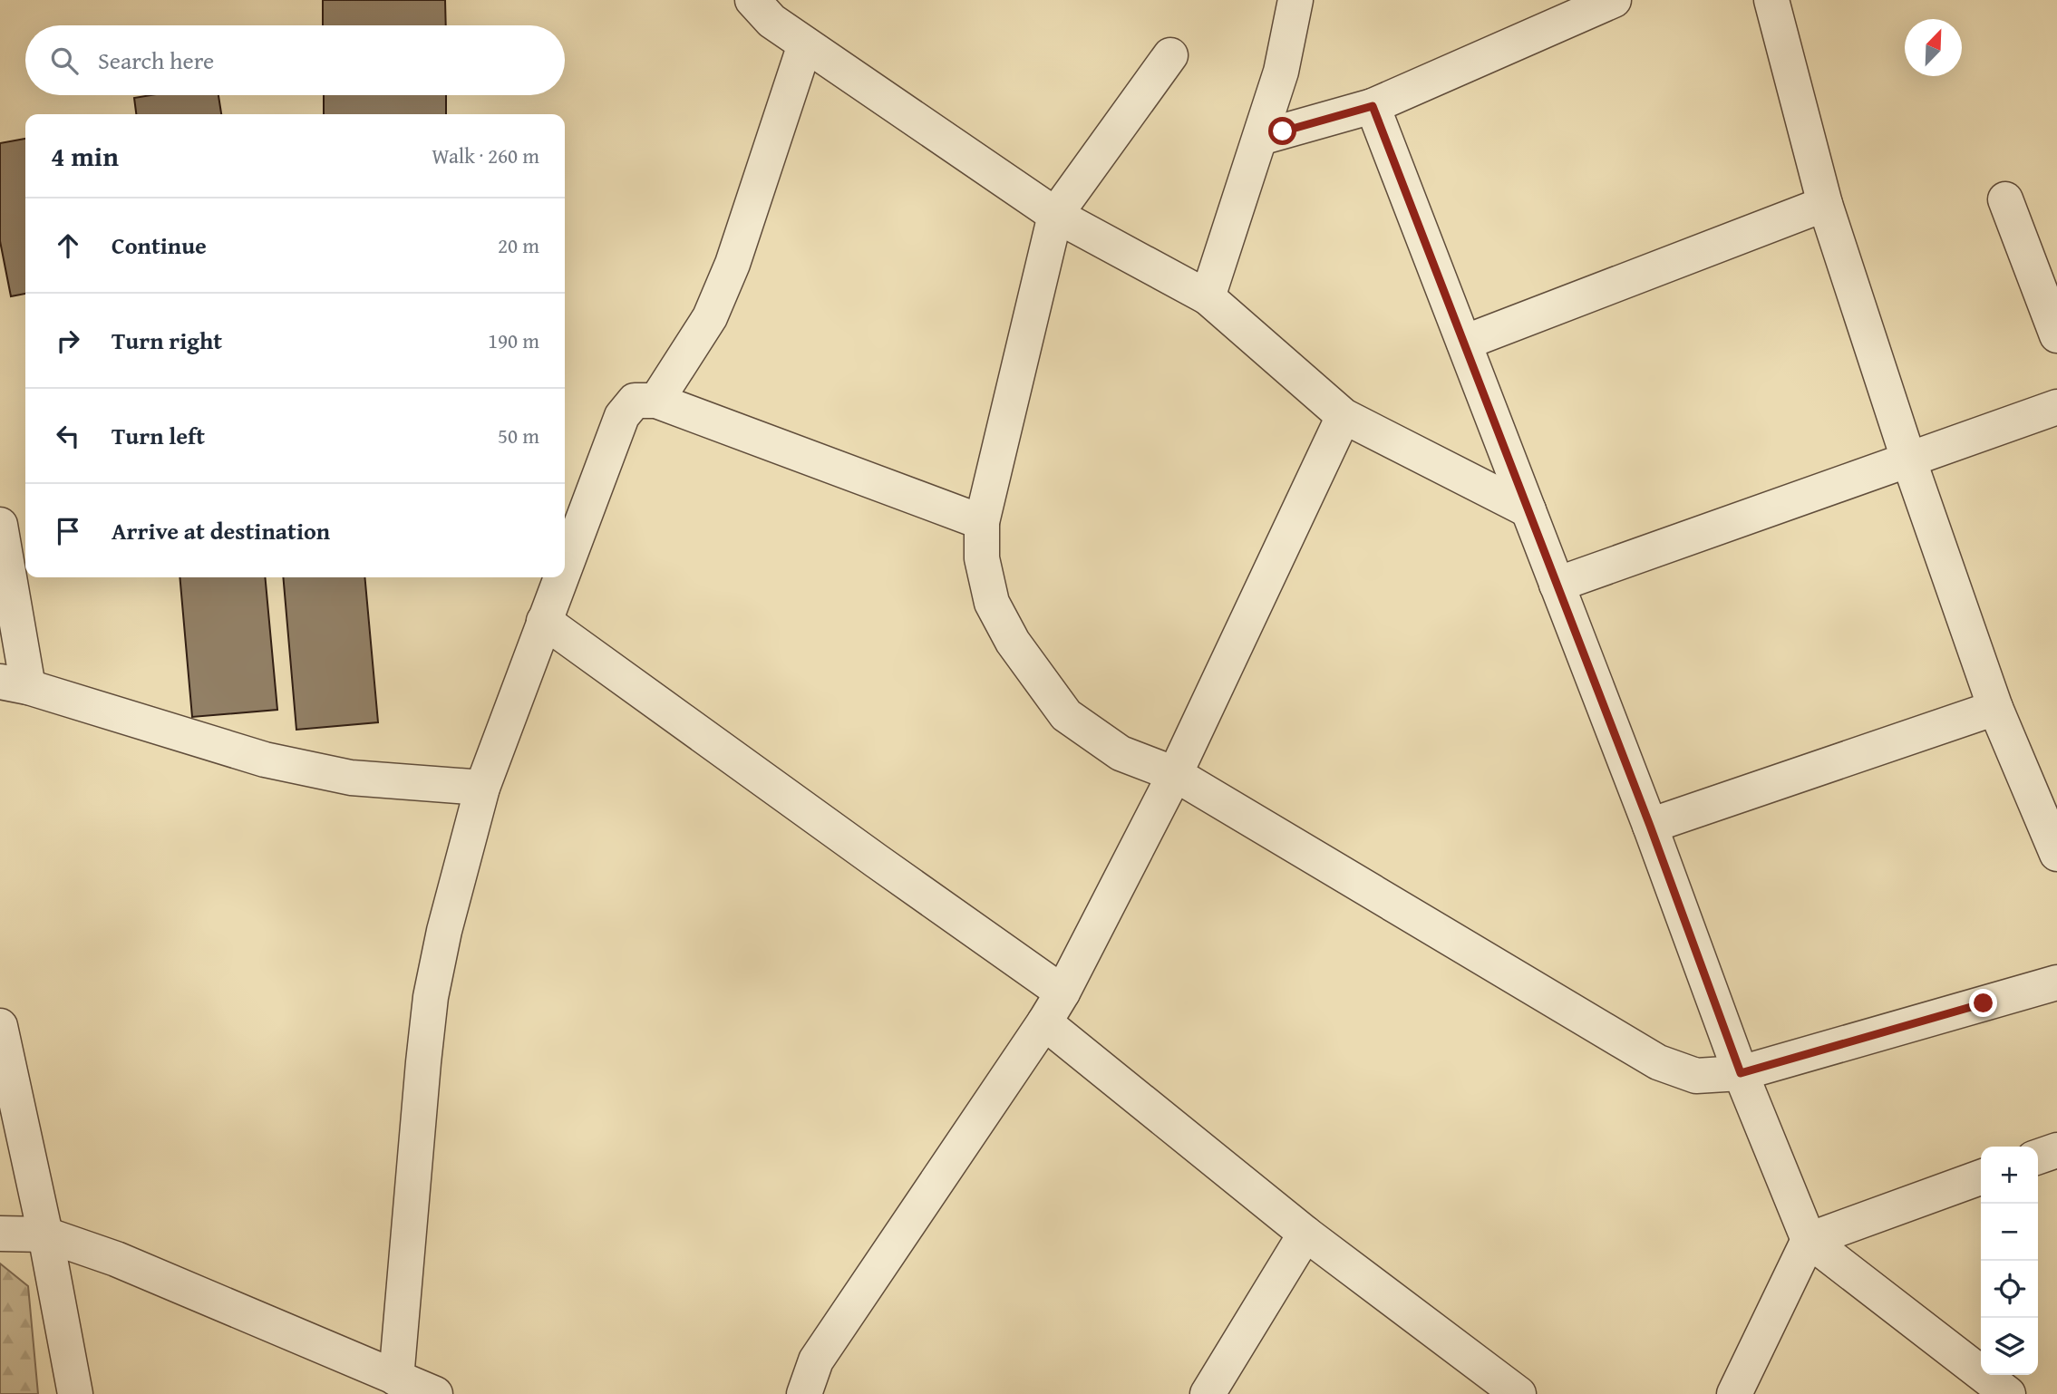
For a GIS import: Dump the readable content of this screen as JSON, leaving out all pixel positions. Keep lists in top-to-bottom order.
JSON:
{
  "north": "top right",
  "page": {
    "search": "Search here",
    "heading": ["4 min", "Walk · 260 m"],
    "list": [
      ["Continue", "20 m"],
      ["Turn right", "190 m"],
      ["Turn left", "50 m"],
      "Arrive at destination"
    ],
    "map_buttons": ["+", "−"]
  }
}
